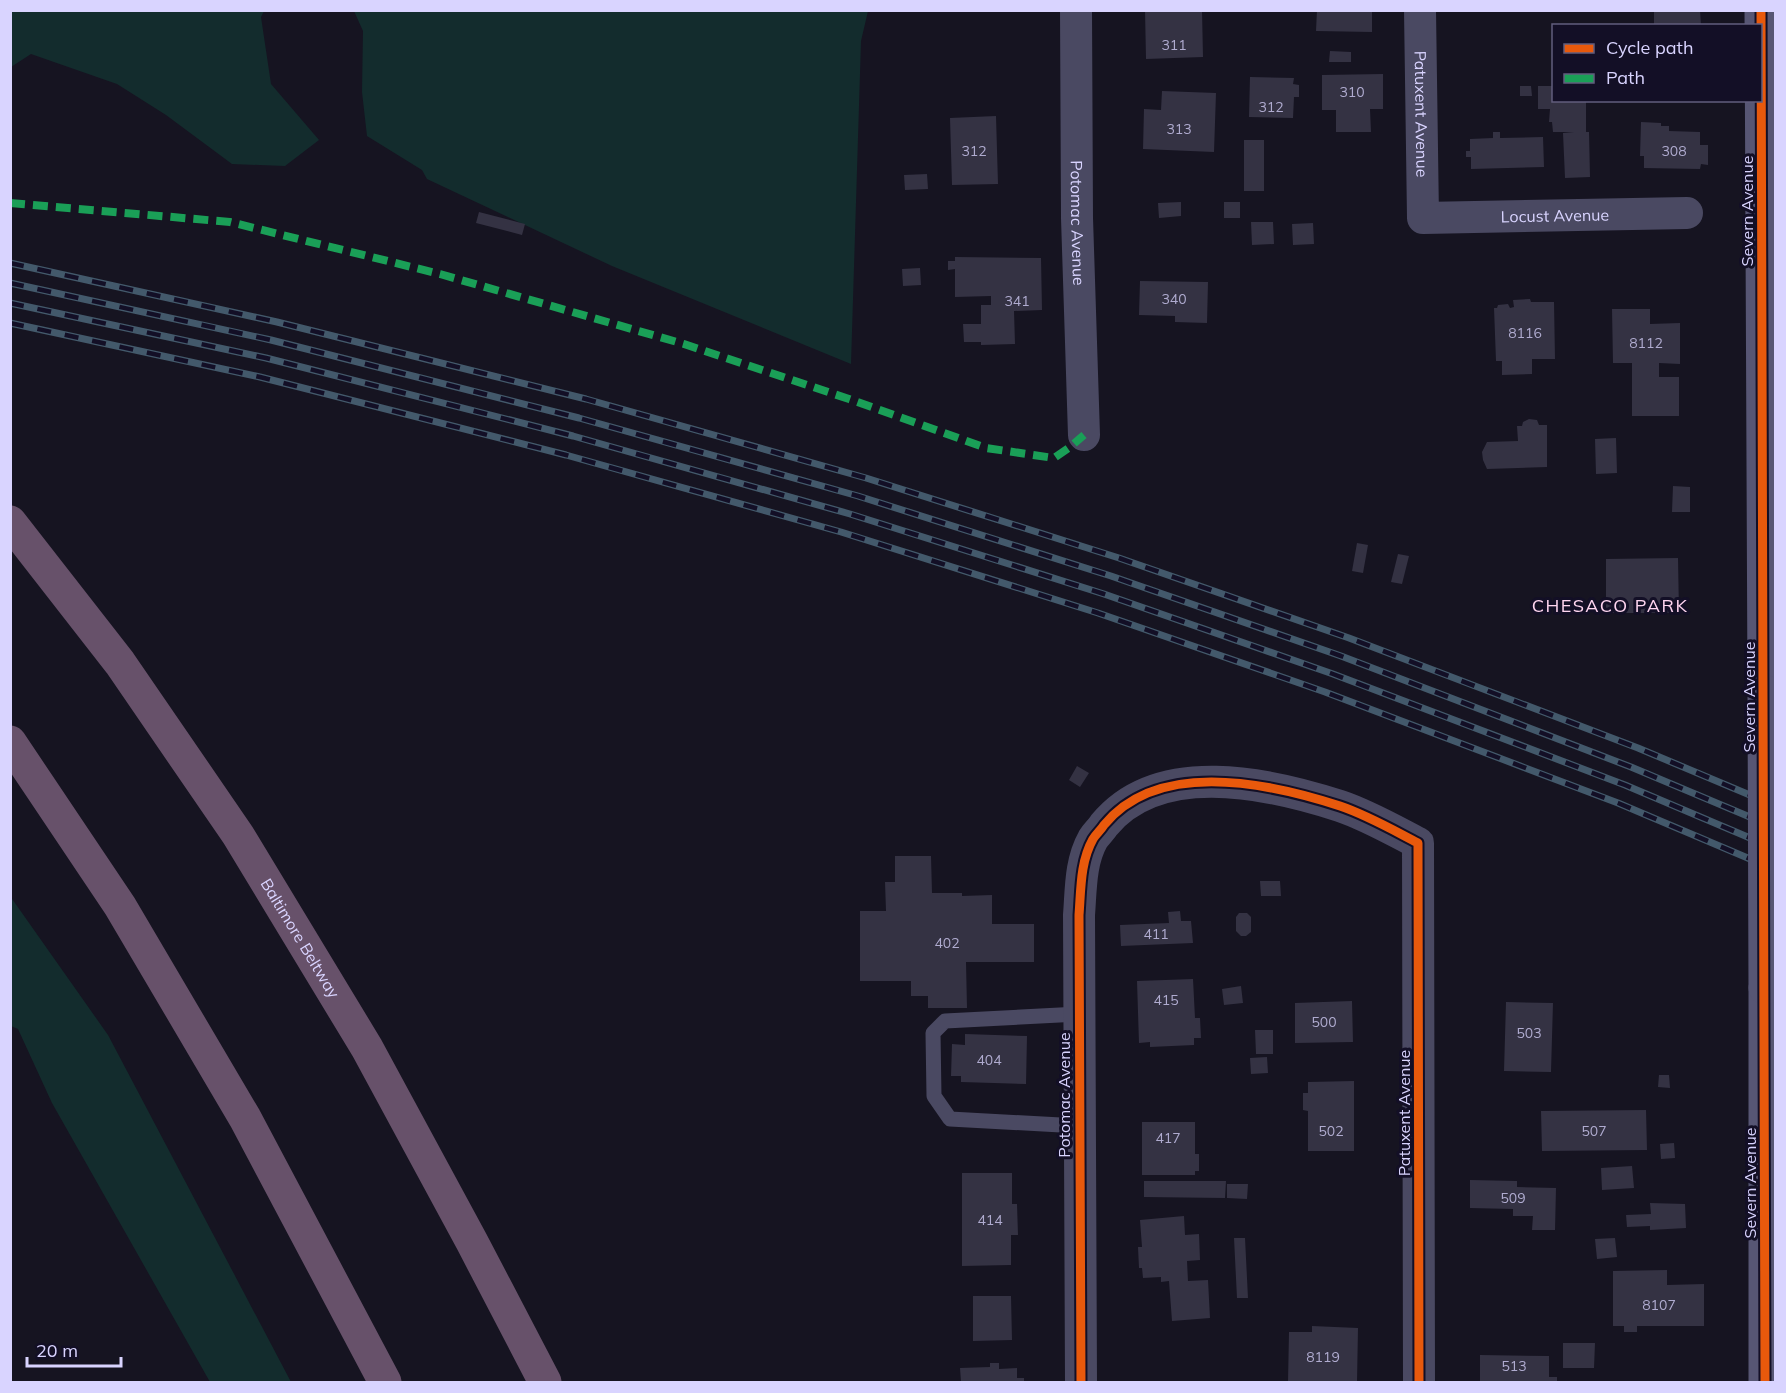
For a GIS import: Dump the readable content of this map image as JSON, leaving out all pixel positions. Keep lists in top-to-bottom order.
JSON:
{
  "streets": {
    "highway": ["Baltimore Beltway"],
    "street": [
      "Patuxent Avenue",
      "Severn Avenue",
      "Locust Avenue",
      "Potomac Avenue"
    ]
  },
  "crossings": [
    ["Patuxent Avenue", "Locust Avenue"],
    ["Patuxent Avenue", "Potomac Avenue"]
  ],
  "districts": ["CHESACO PARK"],
  "house_numbers": [
    "311",
    "310",
    "312",
    "313",
    "312",
    "308",
    "340",
    "341",
    "8116",
    "8112",
    "411",
    "402",
    "415",
    "500",
    "503",
    "404",
    "502",
    "507",
    "417",
    "509",
    "414",
    "8107",
    "8119",
    "513"
  ],
  "legend": ["Cycle path", "Path"],
  "scale_bar": "20 m"
}
